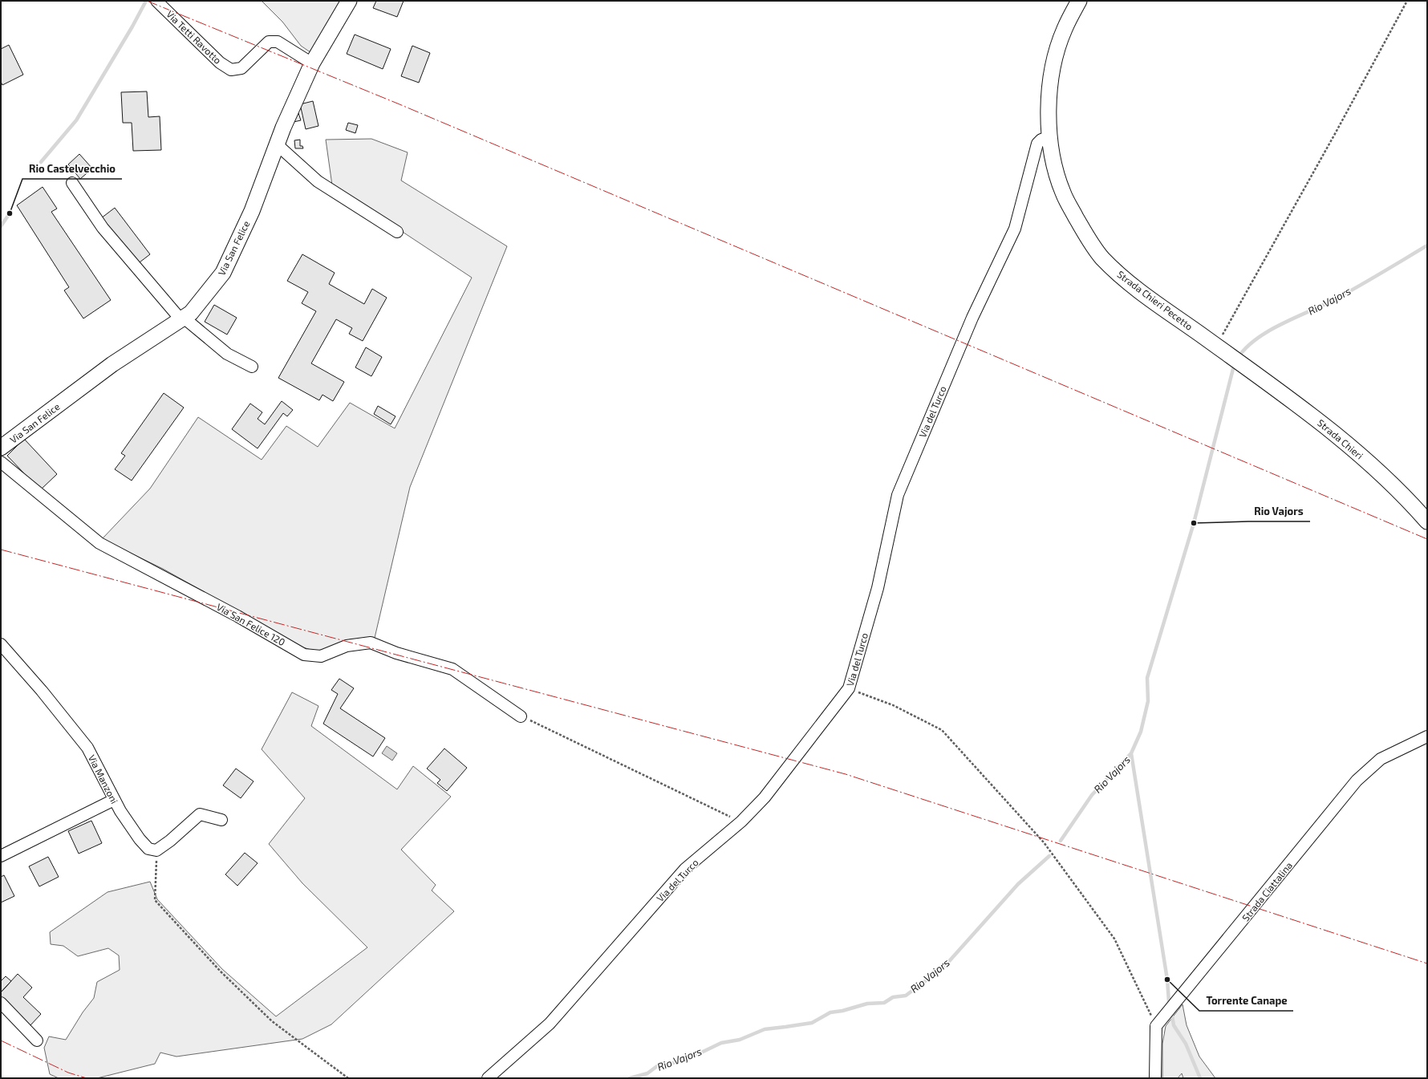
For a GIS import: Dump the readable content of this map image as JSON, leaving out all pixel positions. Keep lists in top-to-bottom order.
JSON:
{
  "streets": {
    "main road": ["Via San Felice", "Strada Chieri Pecetto", "Strada Chieri"],
    "street": [
      "Via Tetti Ravotto",
      "Via del Turco",
      "Via San Felice 120",
      "Via Manzoni",
      "Strada Ciattalina"
    ]
  },
  "crossings": [
    ["Via Tetti Ravotto", "Via San Felice"],
    ["Strada Chieri Pecetto", "Via del Turco"],
    ["Strada Chieri Pecetto", "Strada Chieri"]
  ],
  "water": ["Rio Vajors"],
  "places": ["Rio Castelvecchio", "Rio Vajors", "Torrente Canape"]
}
